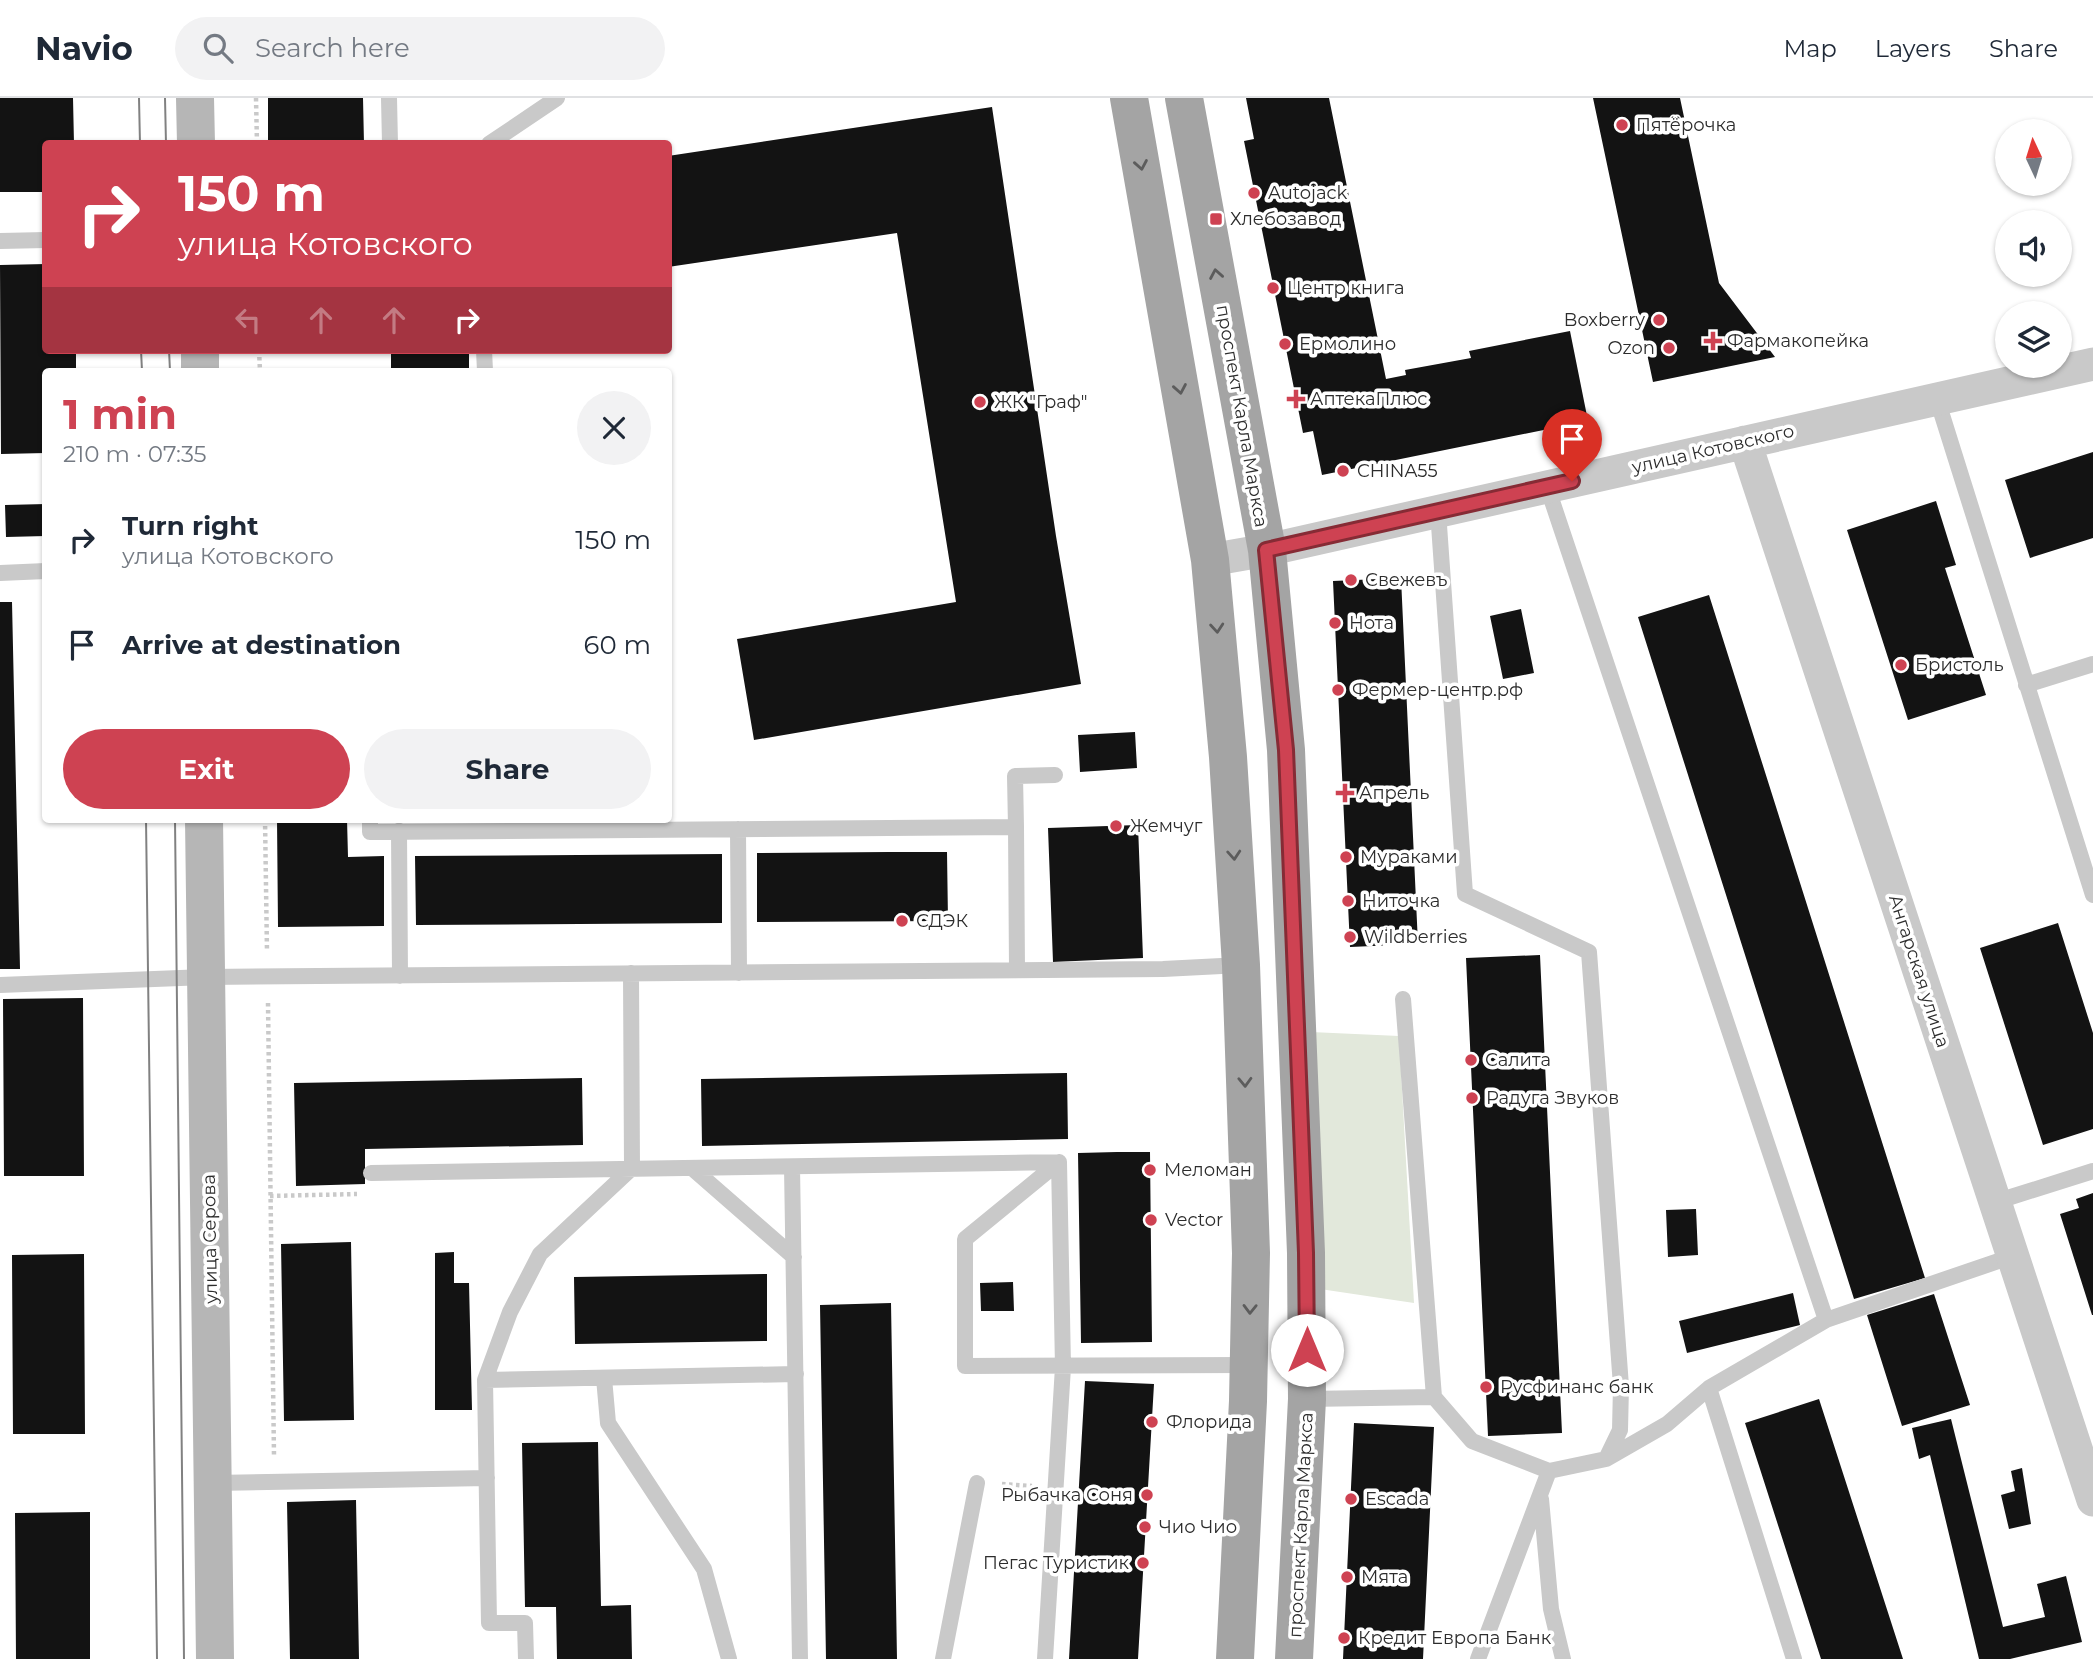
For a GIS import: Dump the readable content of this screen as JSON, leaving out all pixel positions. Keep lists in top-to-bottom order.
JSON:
{
  "streets": {
    "main road": ["проспект Карла Маркса"],
    "street": ["улица Котовского", "Ангарская улица", "улица Серова"]
  },
  "crossings": [
    ["проспект Карла Маркса", "улица Котовского"],
    ["улица Котовского", "Ангарская улица"]
  ],
  "places": {
    "other": [
      "Пятёрочка",
      "Autojack",
      "Центр книга",
      "Boxberry",
      "Ермолино",
      "Ozon",
      "ЖК \"Граф\"",
      "CHINA55",
      "Свежевъ",
      "Нота",
      "Бристоль",
      "Фермер-центр.рф",
      "Жемчуг",
      "Мураками",
      "Ниточка",
      "СДЭК",
      "Wildberries",
      "Салита",
      "Радуга Звуков",
      "Меломан",
      "Vector",
      "Русфинанс банк",
      "Флорида",
      "Рыбачка Соня",
      "Escada",
      "Чио Чио",
      "Пегас Туристик",
      "Мята",
      "Кредит Европа Банк"
    ],
    "transit": ["Хлебозавод"],
    "health": ["Фармакопейка", "АптекаПлюс", "Апрель"]
  },
  "north": "top",
  "page": {
    "header": "Navio",
    "search": "Search here",
    "nav": ["Map", "Layers", "Share"],
    "turn": ["150 m", "улица Котовского"],
    "heading": ["1 min", "210 m · 07:35"],
    "list": [
      {
        "name": "Turn right",
        "note": "улица Котовского",
        "value": "150 m"
      },
      {
        "name": "Arrive at destination",
        "value": "60 m"
      }
    ],
    "buttons": ["Exit", "Share"]
  }
}
